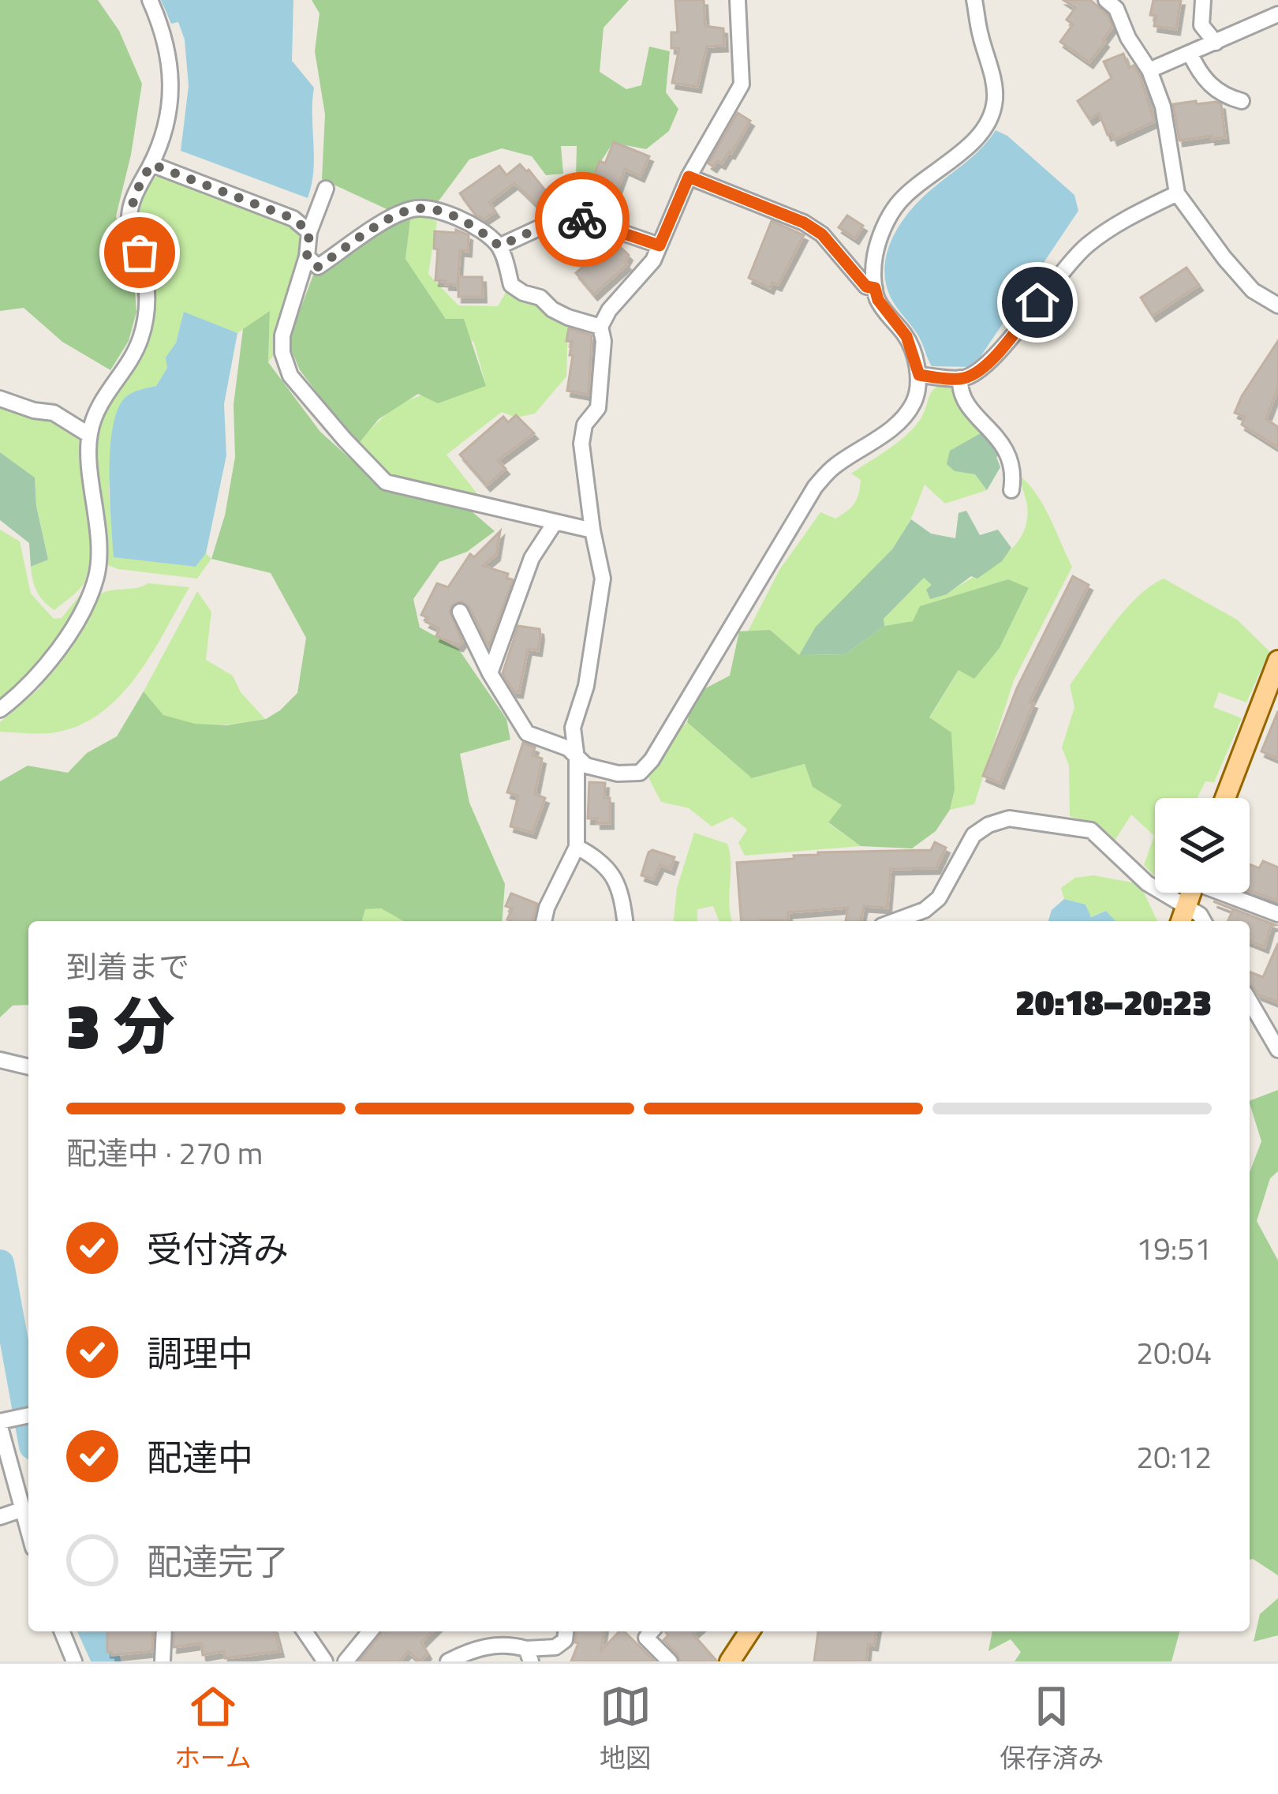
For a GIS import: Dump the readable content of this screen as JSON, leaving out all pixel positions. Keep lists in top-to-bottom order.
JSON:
{
  "page": {
    "heading": ["3 分", "到着まで", "20:18–20:23"],
    "bar": "配達中 · 270 m",
    "list": [
      ["受付済み", "19:51"],
      ["調理中", "20:04"],
      ["配達中", "20:12"],
      "配達完了"
    ],
    "tabs": ["ホーム", "地図", "保存済み"]
  }
}
